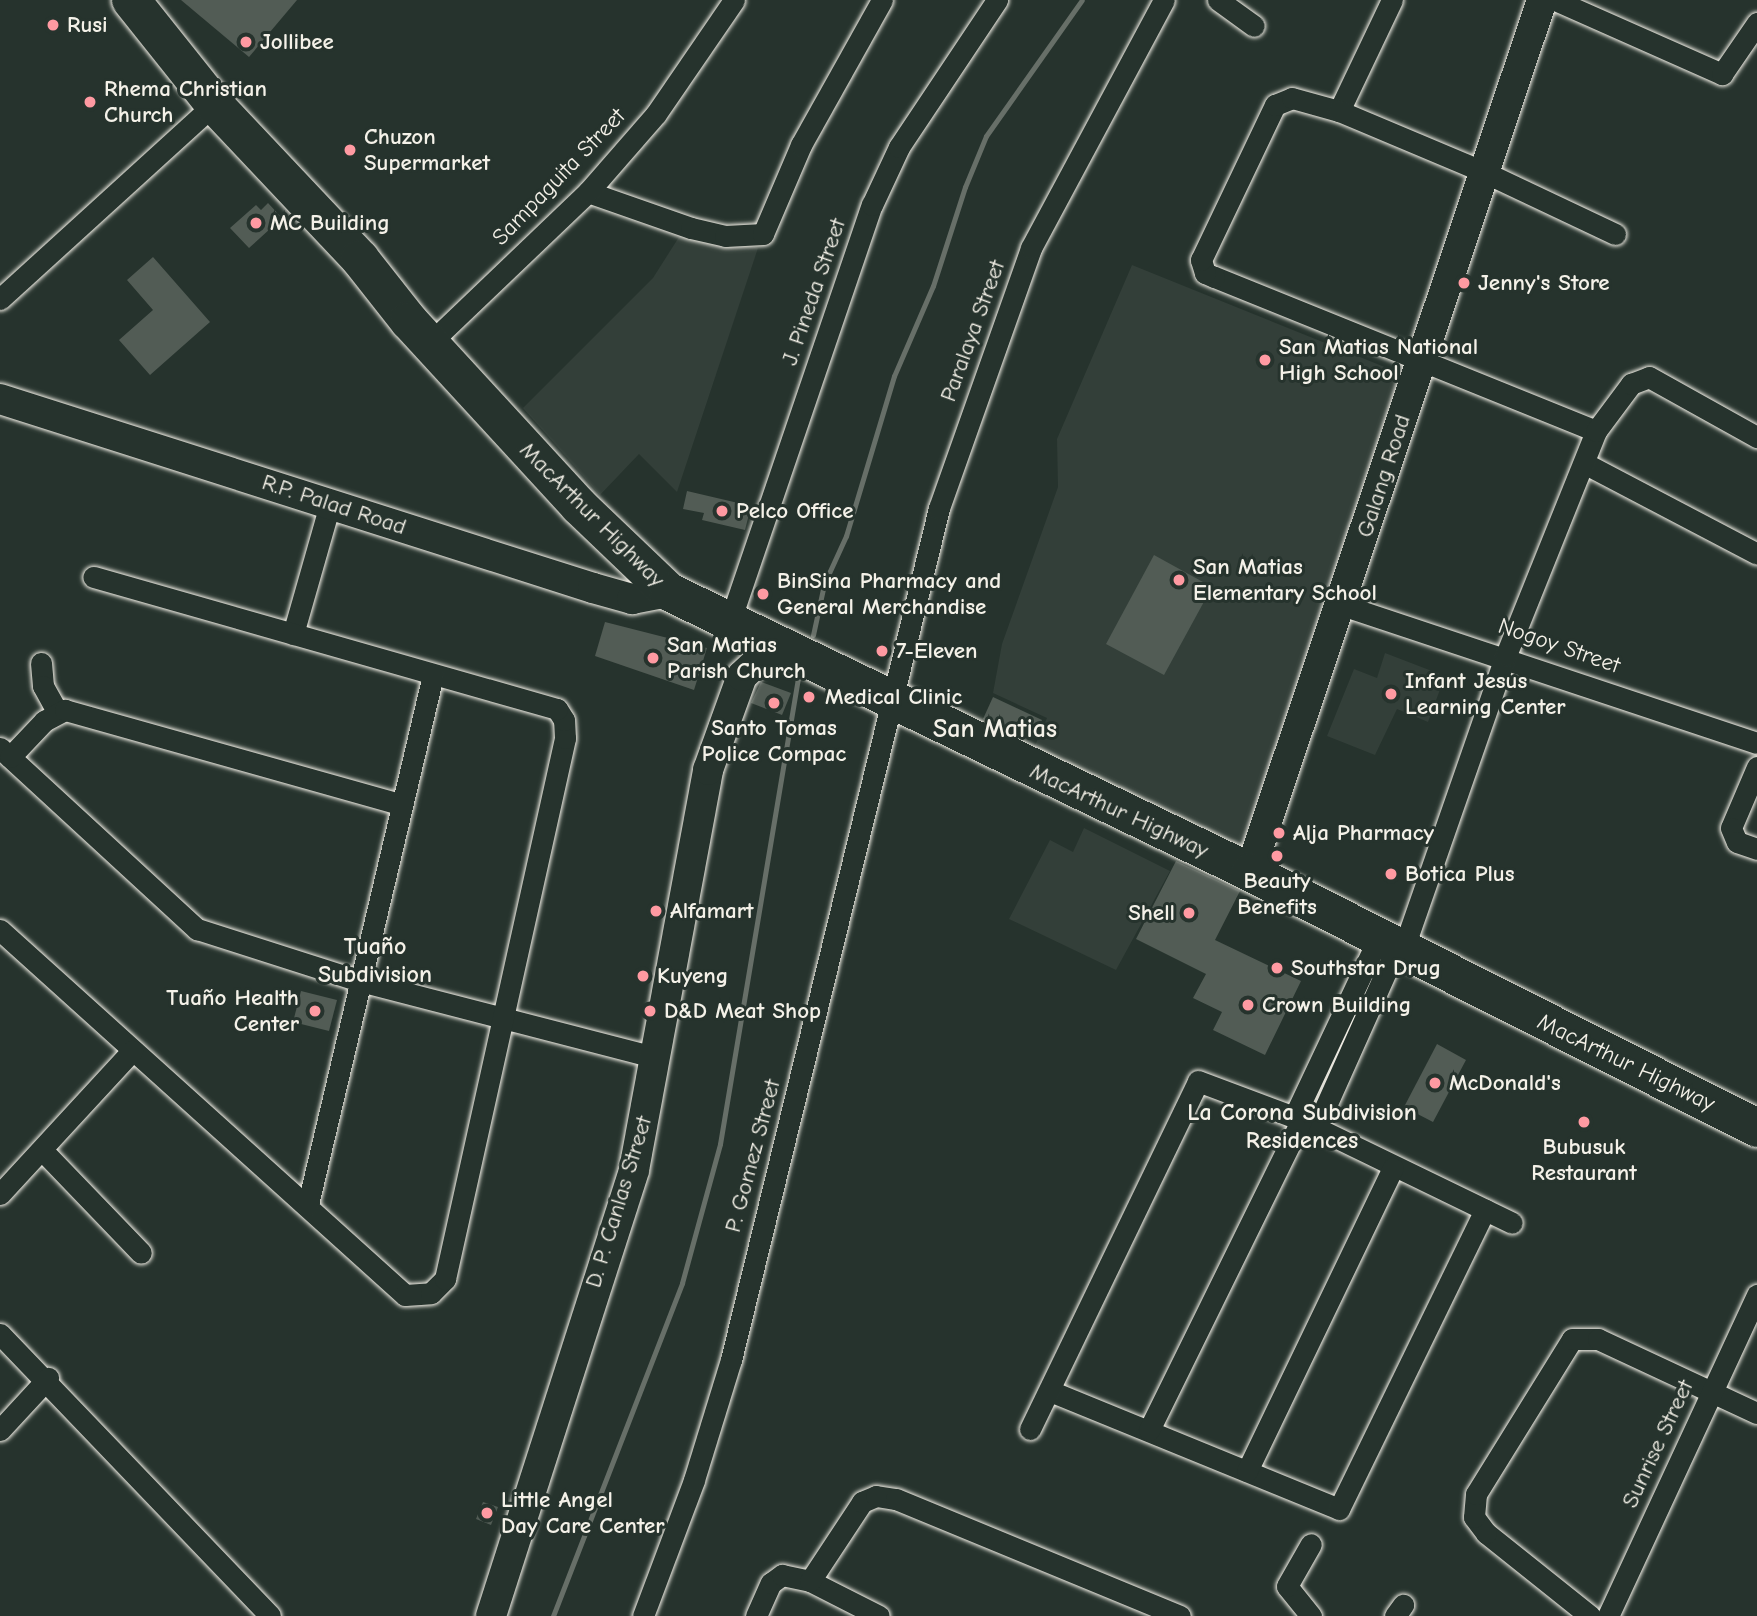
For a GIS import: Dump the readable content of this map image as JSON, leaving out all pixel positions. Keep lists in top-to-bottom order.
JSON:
{
  "streets": {
    "highway": ["MacArthur Highway"],
    "street": [
      "Sampaguita Street",
      "J. Pineda Street",
      "Paralaya Street",
      "Galang Road",
      "R.P. Palad Road",
      "Nogoy Street",
      "P. Gomez Street",
      "D. P. Canlas Street",
      "Sunrise Street"
    ]
  },
  "crossings": [
    ["Sampaguita Street", "MacArthur Highway"],
    ["J. Pineda Street", "MacArthur Highway"],
    ["J. Pineda Street", "D. P. Canlas Street"],
    ["Paralaya Street", "MacArthur Highway"],
    ["Paralaya Street", "P. Gomez Street"],
    ["Galang Road", "MacArthur Highway"],
    ["Galang Road", "Nogoy Street"],
    ["R.P. Palad Road", "MacArthur Highway"],
    ["MacArthur Highway", "P. Gomez Street"],
    ["MacArthur Highway", "D. P. Canlas Street"]
  ],
  "districts": ["San Matias", "Tuaño Subdivision", "La Corona Subdivision Residences"],
  "places": [
    "Rusi",
    "Jollibee",
    "Rhema Christian Church",
    "Chuzon Supermarket",
    "MC Building",
    "Jenny's Store",
    "San Matias National High School",
    "Pelco Office",
    "San Matias Elementary School",
    "BinSina Pharmacy and General Merchandise",
    "7-Eleven",
    "San Matias Parish Church",
    "Infant Jesus Learning Center",
    "Medical Clinic",
    "Santo Tomas Police Compac",
    "Alja Pharmacy",
    "Beauty Benefits",
    "Botica Plus",
    "Alfamart",
    "Shell",
    "Southstar Drug",
    "Kuyeng",
    "Crown Building",
    "Tuaño Health Center",
    "D&D Meat Shop",
    "McDonald's",
    "Bubusuk Restaurant",
    "Little Angel Day Care Center"
  ]
}
